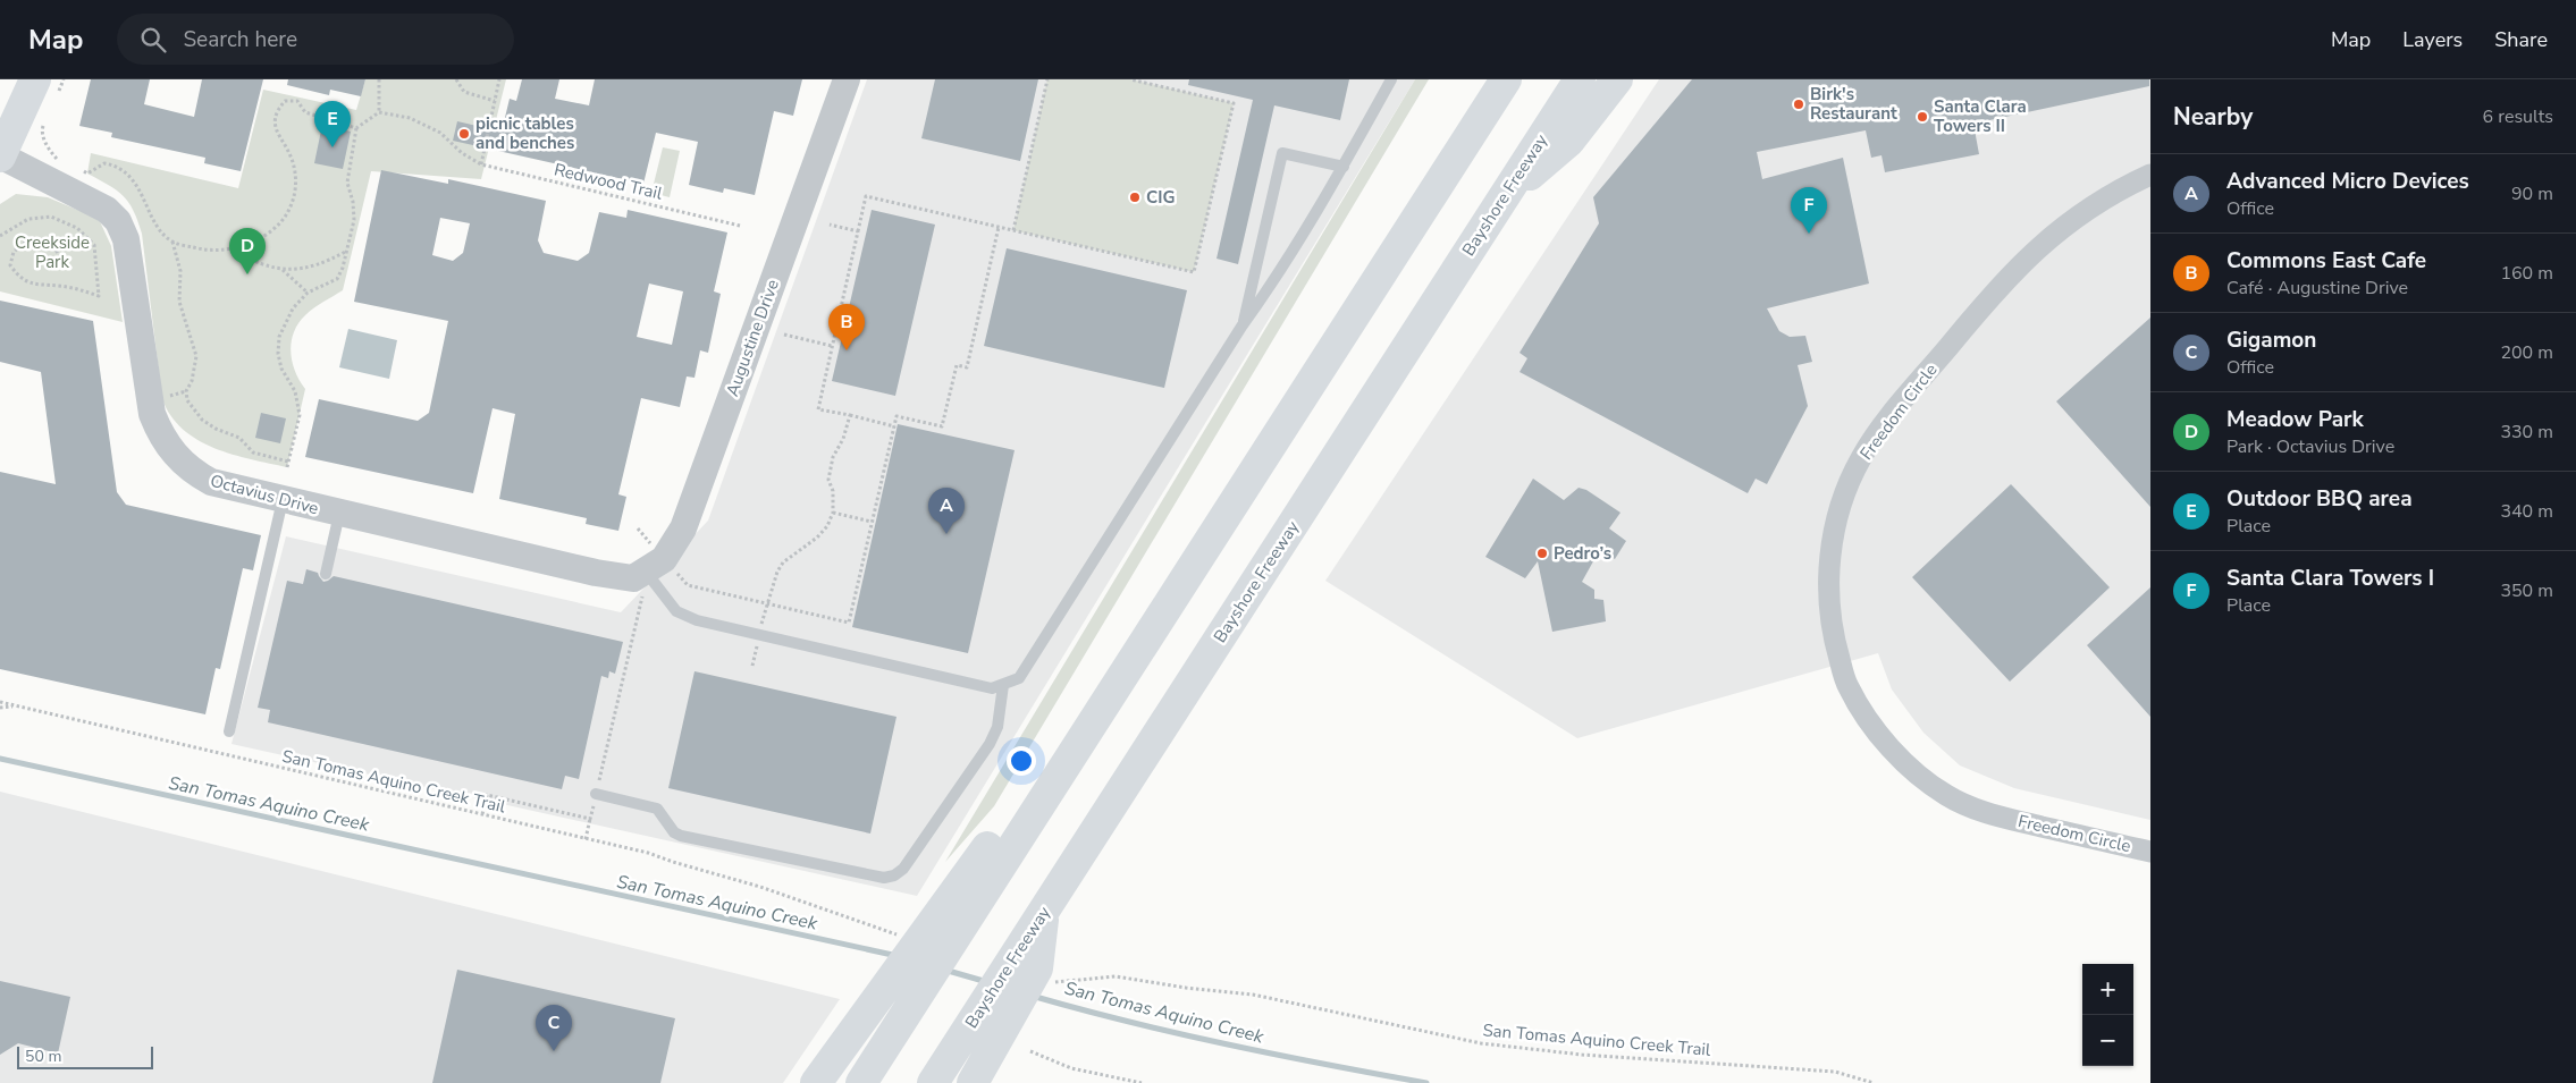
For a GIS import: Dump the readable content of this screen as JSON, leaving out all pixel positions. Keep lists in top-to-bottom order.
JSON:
{
  "streets": {
    "main road": ["Bayshore Freeway"],
    "street": ["Augustine Drive", "Freedom Circle", "Octavius Drive"],
    "path": ["Redwood Trail", "San Tomas Aquino Creek Trail"]
  },
  "crossings": [
    ["Augustine Drive", "Octavius Drive"]
  ],
  "water": ["San Tomas Aquino Creek"],
  "parks": ["Creekside Park"],
  "places": [
    "Birk's Restaurant",
    "Santa Clara Towers II",
    "picnic tables and benches",
    "CIG",
    "Pedro’s"
  ],
  "scale_bar": "50 m",
  "page": {
    "header": "Map",
    "search": "Search here",
    "nav": ["Map", "Layers", "Share"],
    "heading": ["Nearby", "6 results"],
    "pins": [
      "E",
      "F",
      "D",
      "B",
      "A",
      "C"
    ],
    "list": [
      {
        "mark": "A",
        "name": "Advanced Micro Devices",
        "note": "Office",
        "value": "90 m"
      },
      {
        "mark": "B",
        "name": "Commons East Cafe",
        "note": "Café · Augustine Drive",
        "value": "160 m"
      },
      {
        "mark": "C",
        "name": "Gigamon",
        "note": "Office",
        "value": "200 m"
      },
      {
        "mark": "D",
        "name": "Meadow Park",
        "note": "Park · Octavius Drive",
        "value": "330 m"
      },
      {
        "mark": "E",
        "name": "Outdoor BBQ area",
        "note": "Place",
        "value": "340 m"
      },
      {
        "mark": "F",
        "name": "Santa Clara Towers I",
        "note": "Place",
        "value": "350 m"
      }
    ],
    "map_buttons": ["+", "−"],
    "scale": "50 m"
  }
}
